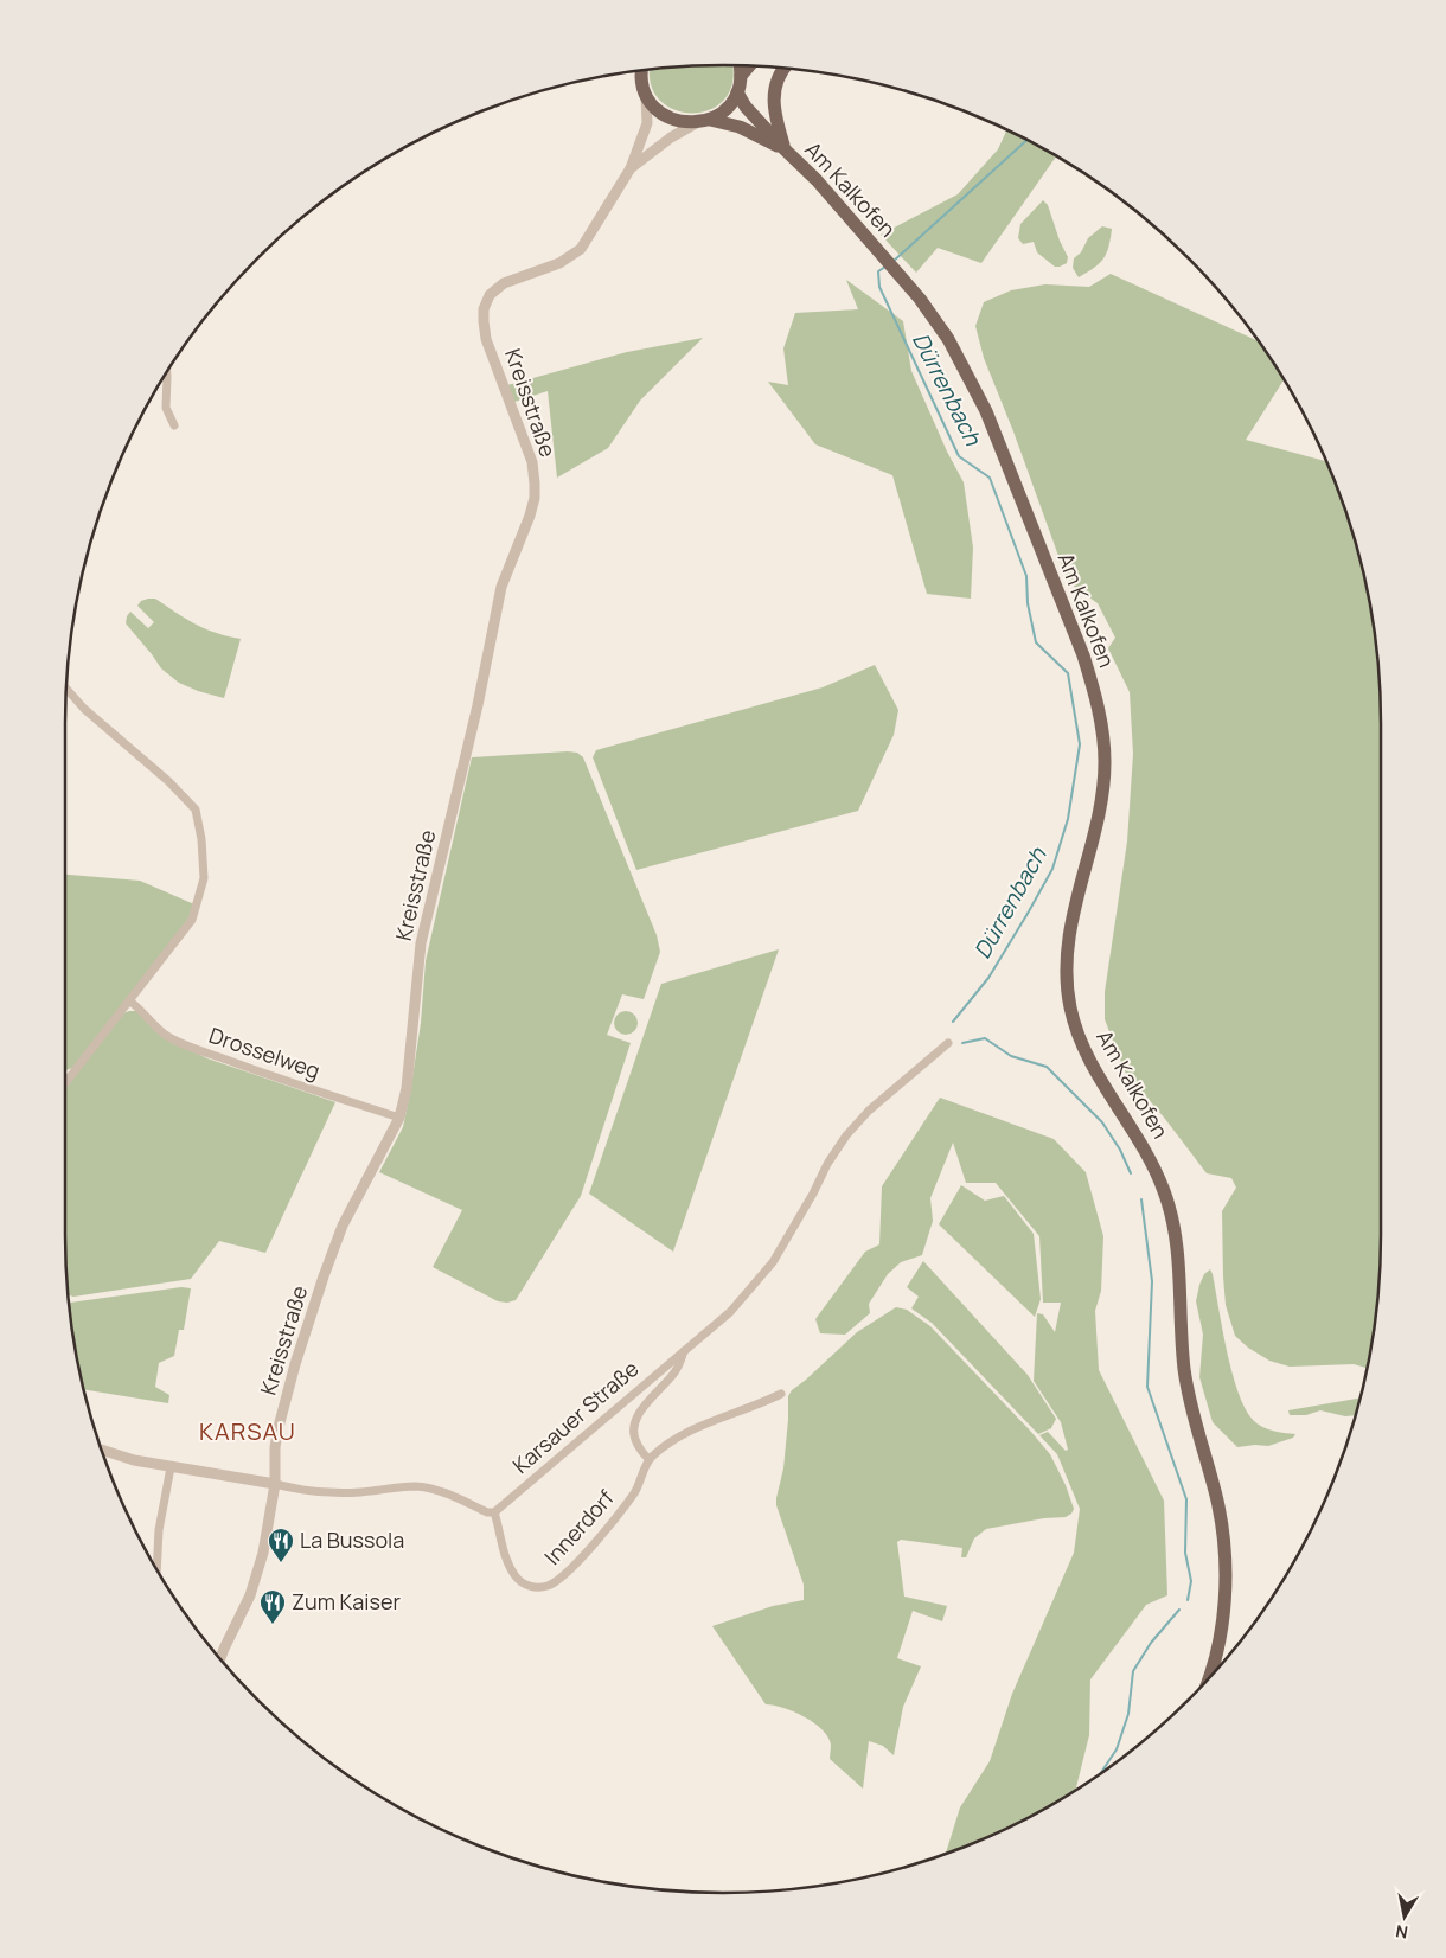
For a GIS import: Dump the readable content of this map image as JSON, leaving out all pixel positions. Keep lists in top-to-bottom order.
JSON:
{
  "streets": {
    "main road": ["Am Kalkofen"],
    "street": [
      "Kreisstraße",
      "Drosselweg",
      "Karsauer Straße",
      "Innerdorf"
    ]
  },
  "crossings": [
    ["Kreisstraße", "Drosselweg"],
    ["Karsauer Straße", "Innerdorf"]
  ],
  "districts": ["KARSAU"],
  "water": ["Dürrenbach"],
  "places": {
    "restaurant": ["La Bussola", "Zum Kaiser"]
  },
  "north": "bottom"
}
